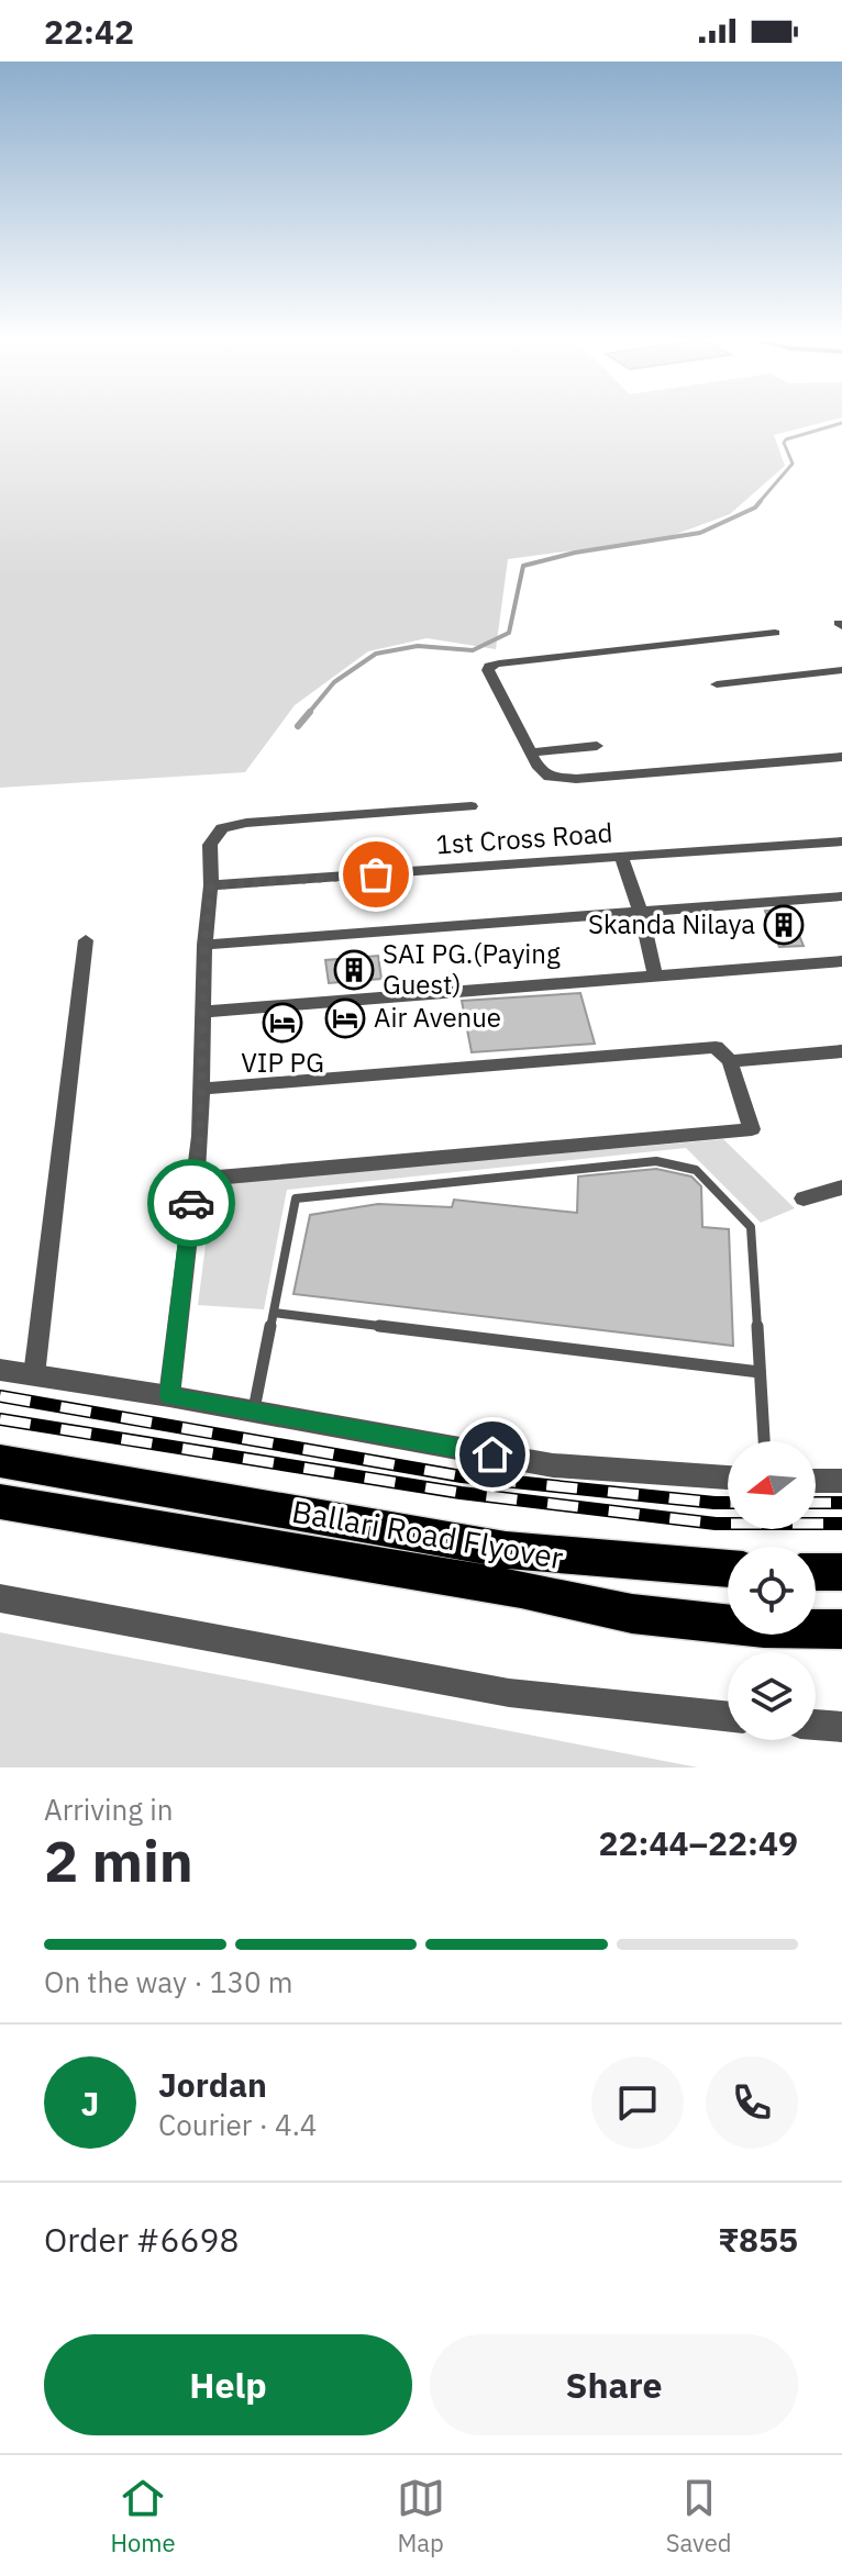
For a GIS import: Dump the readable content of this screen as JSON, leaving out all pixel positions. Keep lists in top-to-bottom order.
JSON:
{
  "streets": {
    "highway": ["Ballari Road Flyover"],
    "street": ["1st Cross Road"]
  },
  "places": {
    "building": ["Skanda Nilaya", "SAI PG.(Paying Guest)"],
    "hotel": ["Air Avenue", "VIP PG"]
  },
  "north": "left",
  "page": {
    "status": "22:42",
    "heading": ["2 min", "Arriving in", "22:44–22:49"],
    "panel": [
      "Jordan",
      "Courier · 4.4",
      "Order #6698",
      "₹855"
    ],
    "bar": "On the way · 130 m",
    "round": "J",
    "buttons": ["Help", "Share"],
    "tabs": ["Home", "Map", "Saved"]
  }
}
